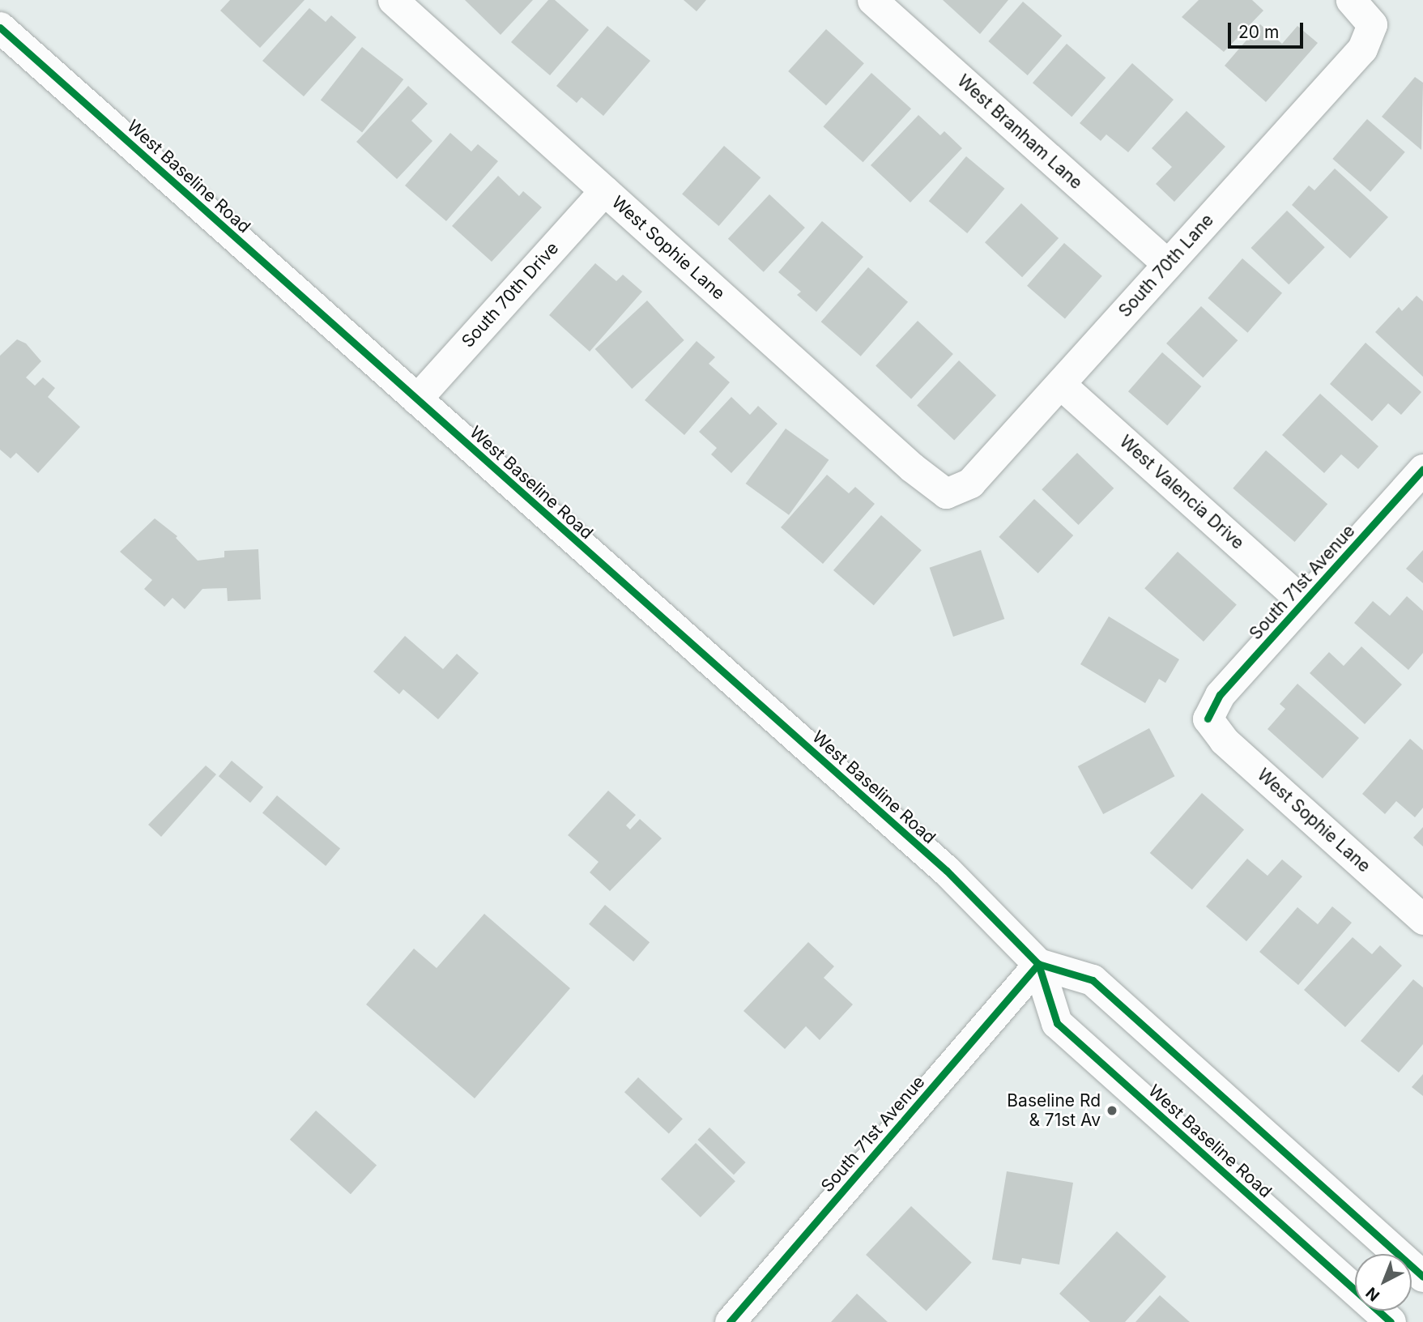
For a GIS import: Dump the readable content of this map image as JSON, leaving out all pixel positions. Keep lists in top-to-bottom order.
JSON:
{
  "streets": {
    "main road": ["West Baseline Road"],
    "street": [
      "West Branham Lane",
      "West Sophie Lane",
      "South 70th Lane",
      "South 70th Drive",
      "West Valencia Drive",
      "South 71st Avenue"
    ]
  },
  "crossings": [
    ["West Branham Lane", "South 70th Lane"],
    ["West Baseline Road", "South 70th Drive"],
    ["West Baseline Road", "South 71st Avenue"],
    ["West Sophie Lane", "South 70th Lane"],
    ["West Sophie Lane", "South 70th Drive"],
    ["West Sophie Lane", "South 71st Avenue"],
    ["South 70th Lane", "West Valencia Drive"],
    ["West Valencia Drive", "South 71st Avenue"]
  ],
  "places": ["Baseline Rd & 71st Av"],
  "scale_bar": "20 m",
  "north": "bottom left"
}
